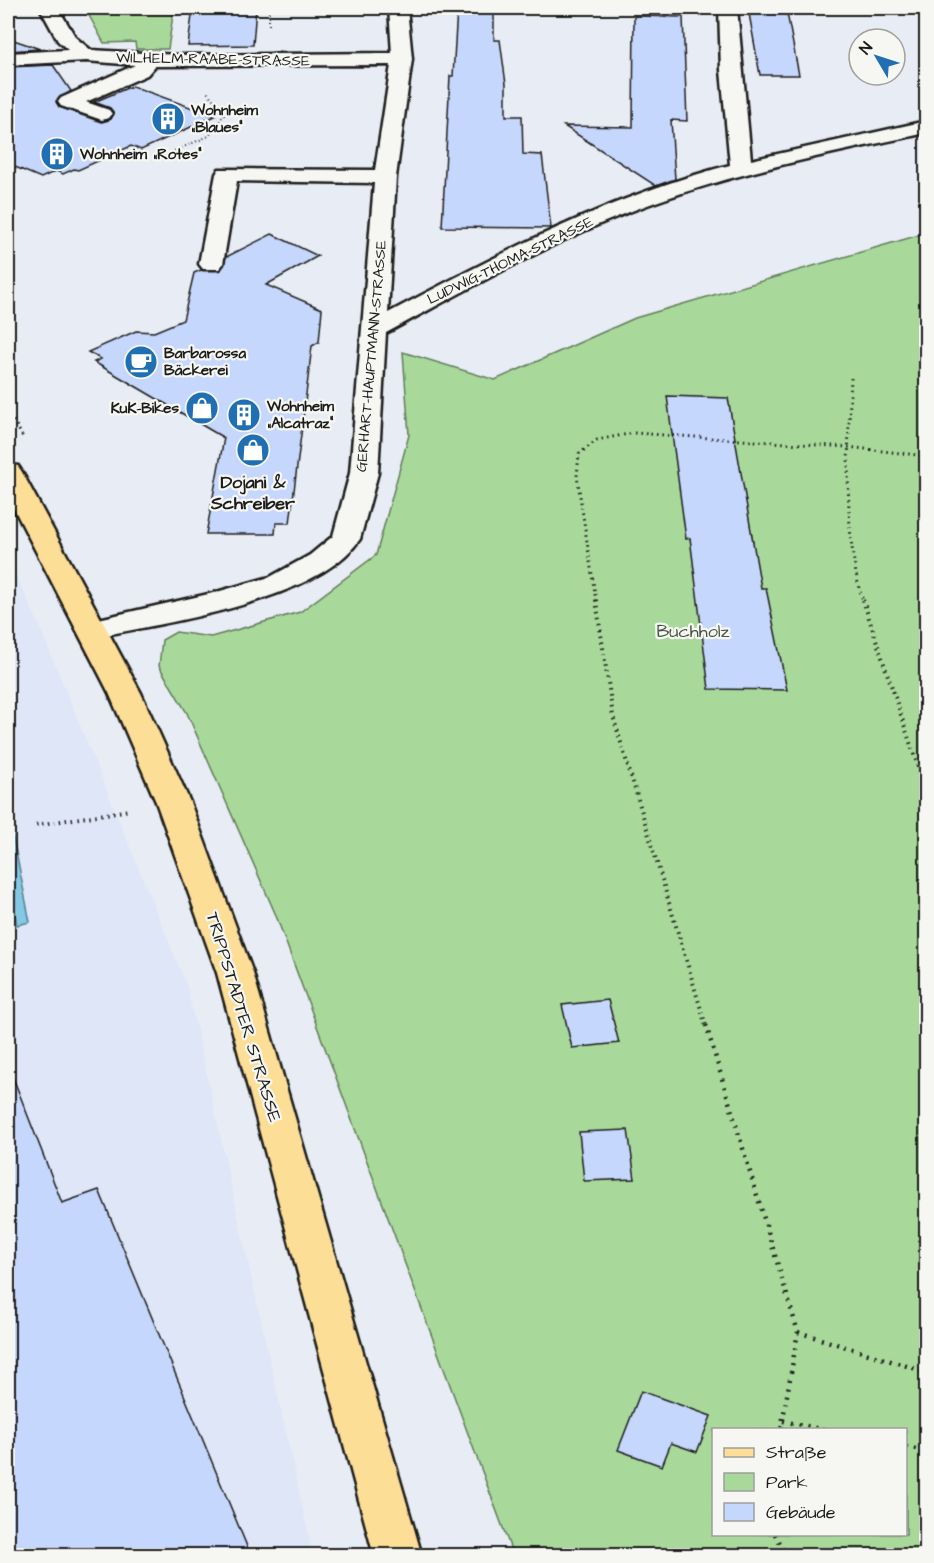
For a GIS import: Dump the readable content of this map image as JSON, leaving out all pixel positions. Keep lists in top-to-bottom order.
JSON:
{
  "streets": {
    "main road": ["TRIPPSTADTER STRASSE"],
    "street": ["WILHELM-RAABE-STRASSE", "LUDWIG-THOMA-STRASSE", "GERHART-HAUPTMANN-STRASSE"]
  },
  "crossings": [
    ["WILHELM-RAABE-STRASSE", "GERHART-HAUPTMANN-STRASSE"],
    ["LUDWIG-THOMA-STRASSE", "GERHART-HAUPTMANN-STRASSE"],
    ["GERHART-HAUPTMANN-STRASSE", "TRIPPSTADTER STRASSE"]
  ],
  "parks": ["Buchholz"],
  "places": {
    "building": ["Wohnheim „Blaues“", "Wohnheim „Rotes“", "Wohnheim „Alcatraz“"],
    "cafe": ["Barbarossa Bäckerei"],
    "shop": ["KuK-Bikes", "Dojani & Schreiber"]
  },
  "legend": ["Straße", "Park", "Gebäude"],
  "north": "top left"
}
